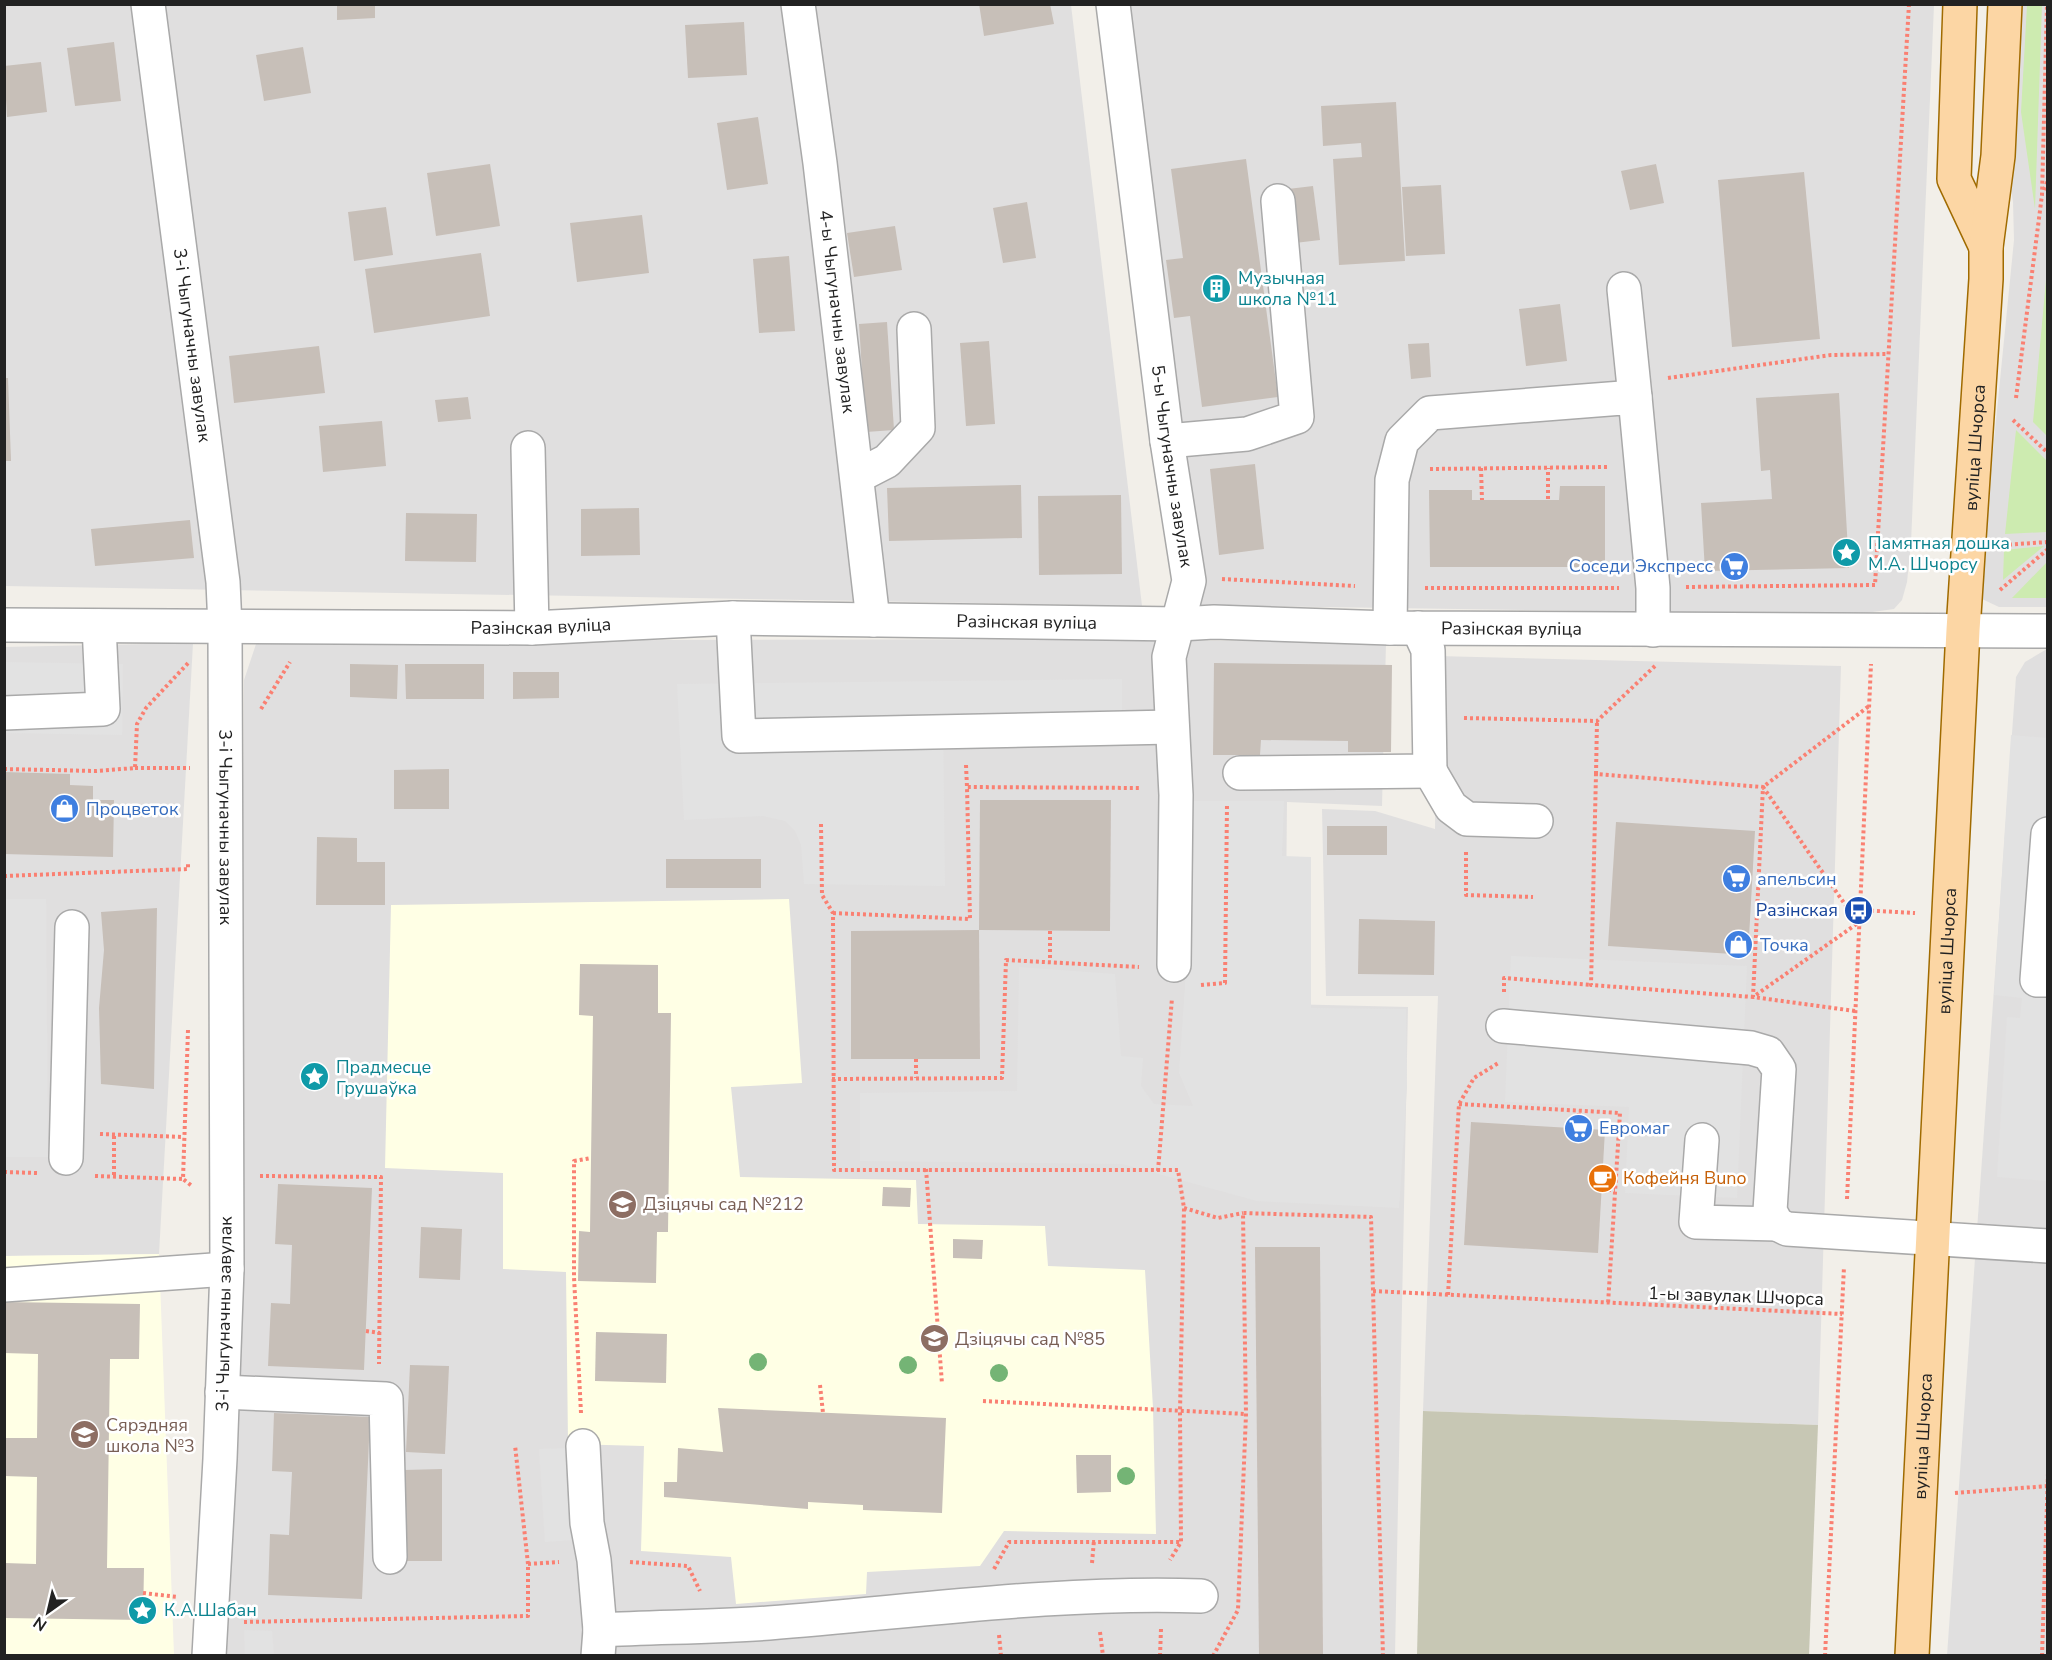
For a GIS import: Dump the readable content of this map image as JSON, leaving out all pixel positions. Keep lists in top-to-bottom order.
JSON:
{
  "streets": {
    "main road": ["вуліца Шчорса"],
    "street": [
      "4-ы Чыгуначны завулак",
      "3-і Чыгуначны завулак",
      "5-ы Чыгуначны завулак",
      "Разінская вуліца"
    ],
    "path": ["1-ы завулак Шчорса"]
  },
  "crossings": [
    ["4-ы Чыгуначны завулак", "Разінская вуліца"],
    ["3-і Чыгуначны завулак", "Разінская вуліца"],
    ["вуліца Шчорса", "Разінская вуліца"],
    ["5-ы Чыгуначны завулак", "Разінская вуліца"]
  ],
  "places": {
    "building": ["Музычная школа №11"],
    "place": ["Памятная дошка М.А. Шчорсу", "Прадмесце Грушаўка", "К.А.Шабан"],
    "supermarket": ["Соседи Экспресс", "апельсин", "Евромаг"],
    "shop": ["Процветок", "Точка"],
    "bus stop": ["Разінская"],
    "cafe": ["Кофейня Buno"],
    "school or university": ["Дзіцячы сад №212", "Дзіцячы сад №85", "Сярэдняя школа №3"]
  },
  "north": "bottom left"
}
